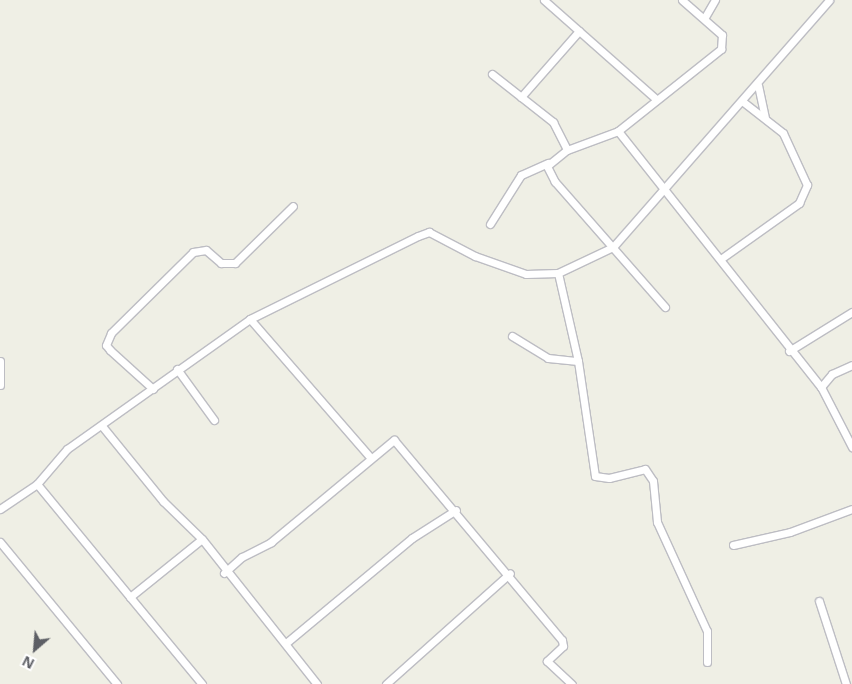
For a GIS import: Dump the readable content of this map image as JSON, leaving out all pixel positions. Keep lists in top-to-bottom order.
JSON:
{
  "north": "bottom left"
}
